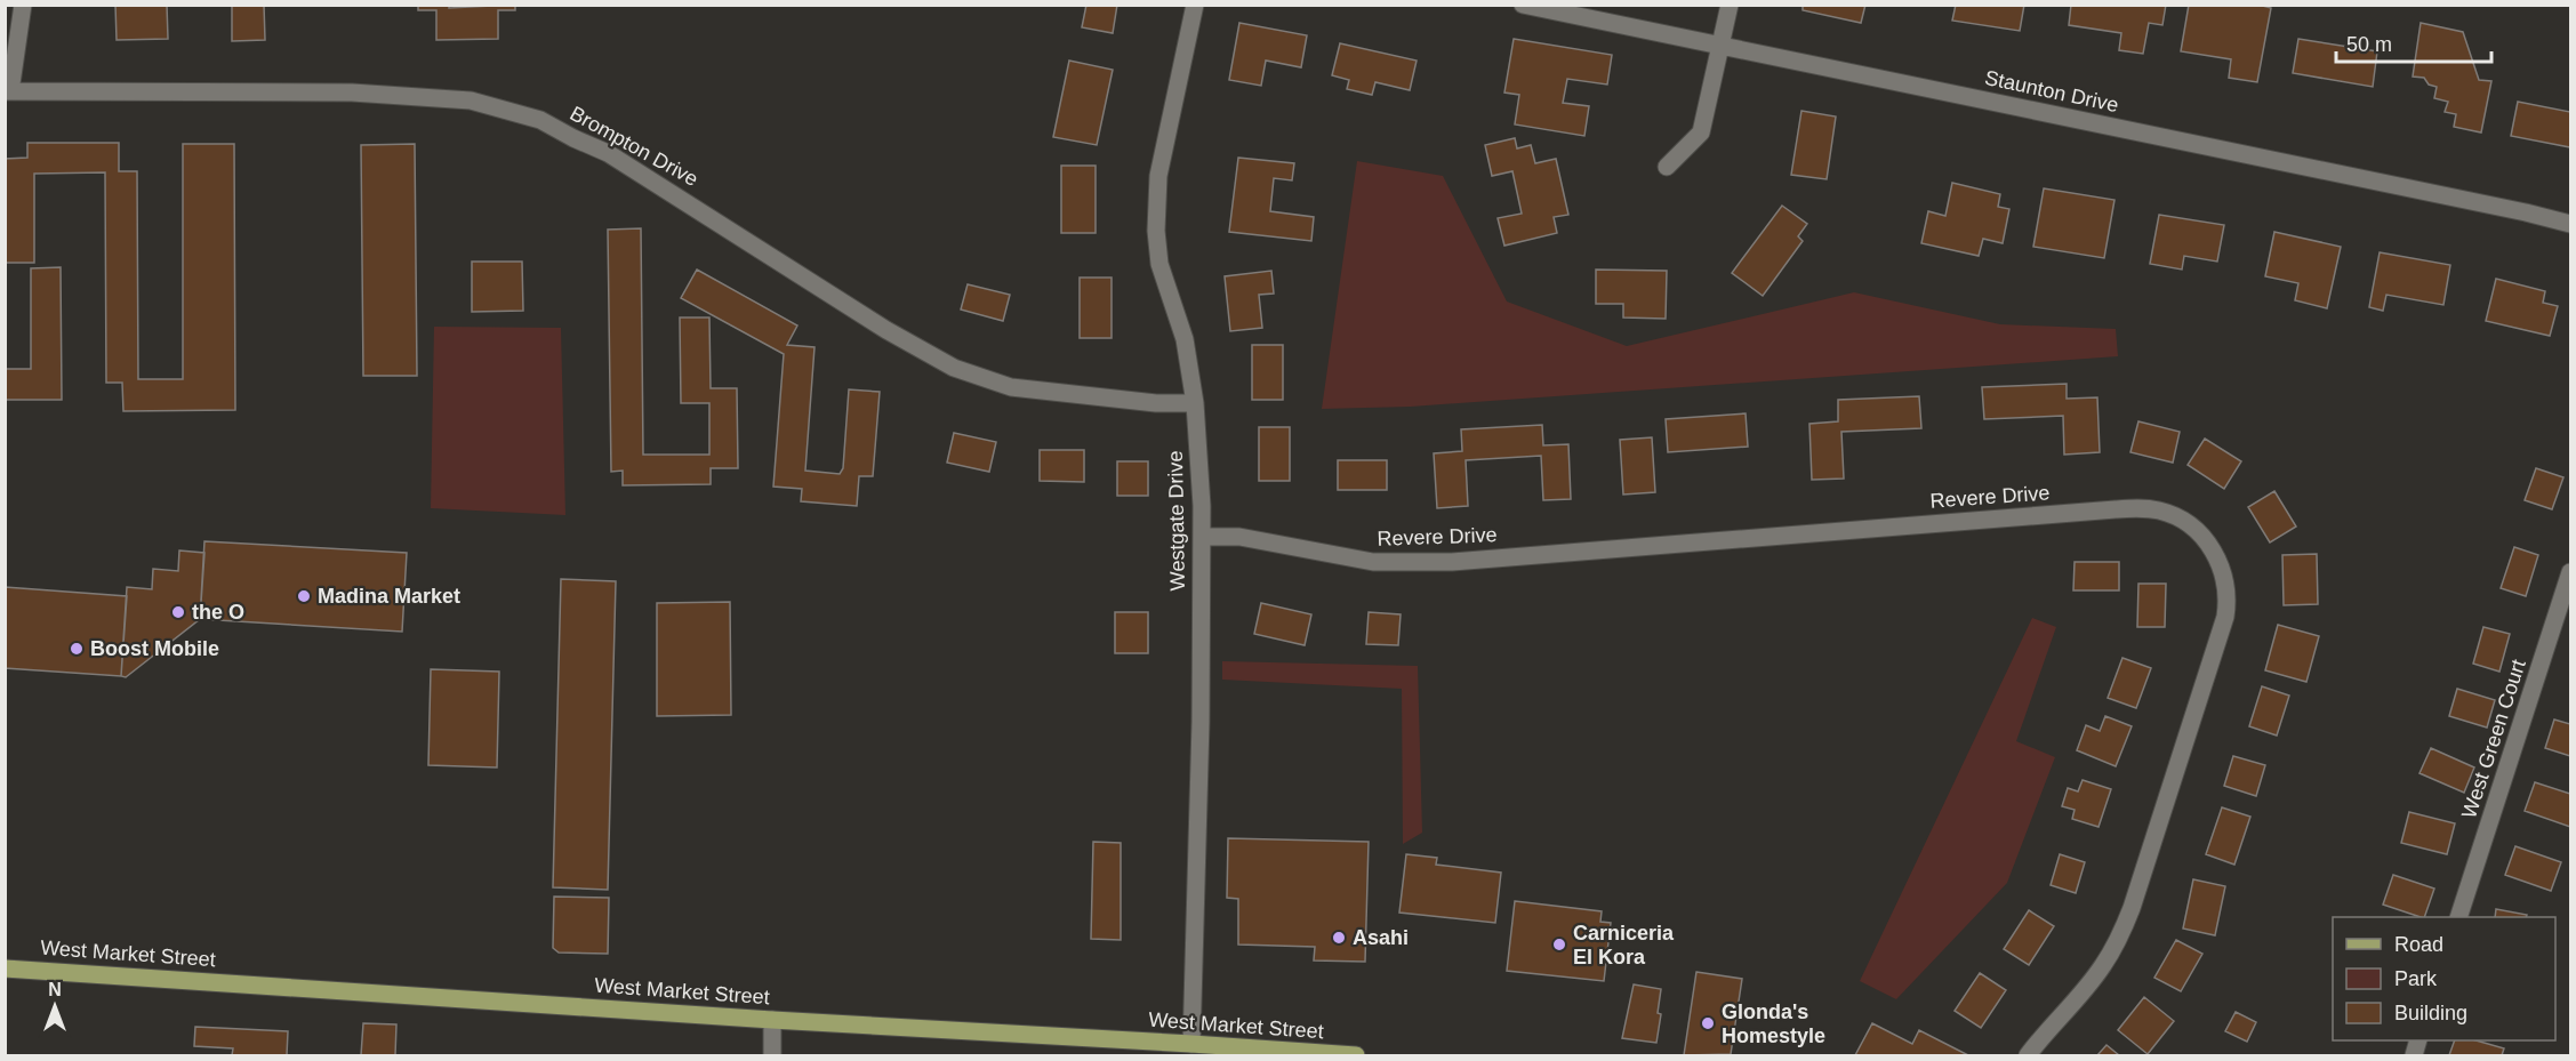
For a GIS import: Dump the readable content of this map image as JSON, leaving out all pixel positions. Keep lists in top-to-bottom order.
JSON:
{
  "streets": {
    "main road": ["West Market Street"],
    "street": [
      "Staunton Drive",
      "Brompton Drive",
      "Revere Drive",
      "Westgate Drive",
      "West Green Court"
    ]
  },
  "crossings": [
    ["Brompton Drive", "Westgate Drive"],
    ["Revere Drive", "Westgate Drive"],
    ["Westgate Drive", "West Market Street"]
  ],
  "places": [
    "Madina Market",
    "the O",
    "Boost Mobile",
    "Asahi",
    "Carniceria El Kora",
    "Glonda's Homestyle"
  ],
  "legend": ["Road", "Park", "Building"],
  "scale_bar": "50 m",
  "north": "top"
}
